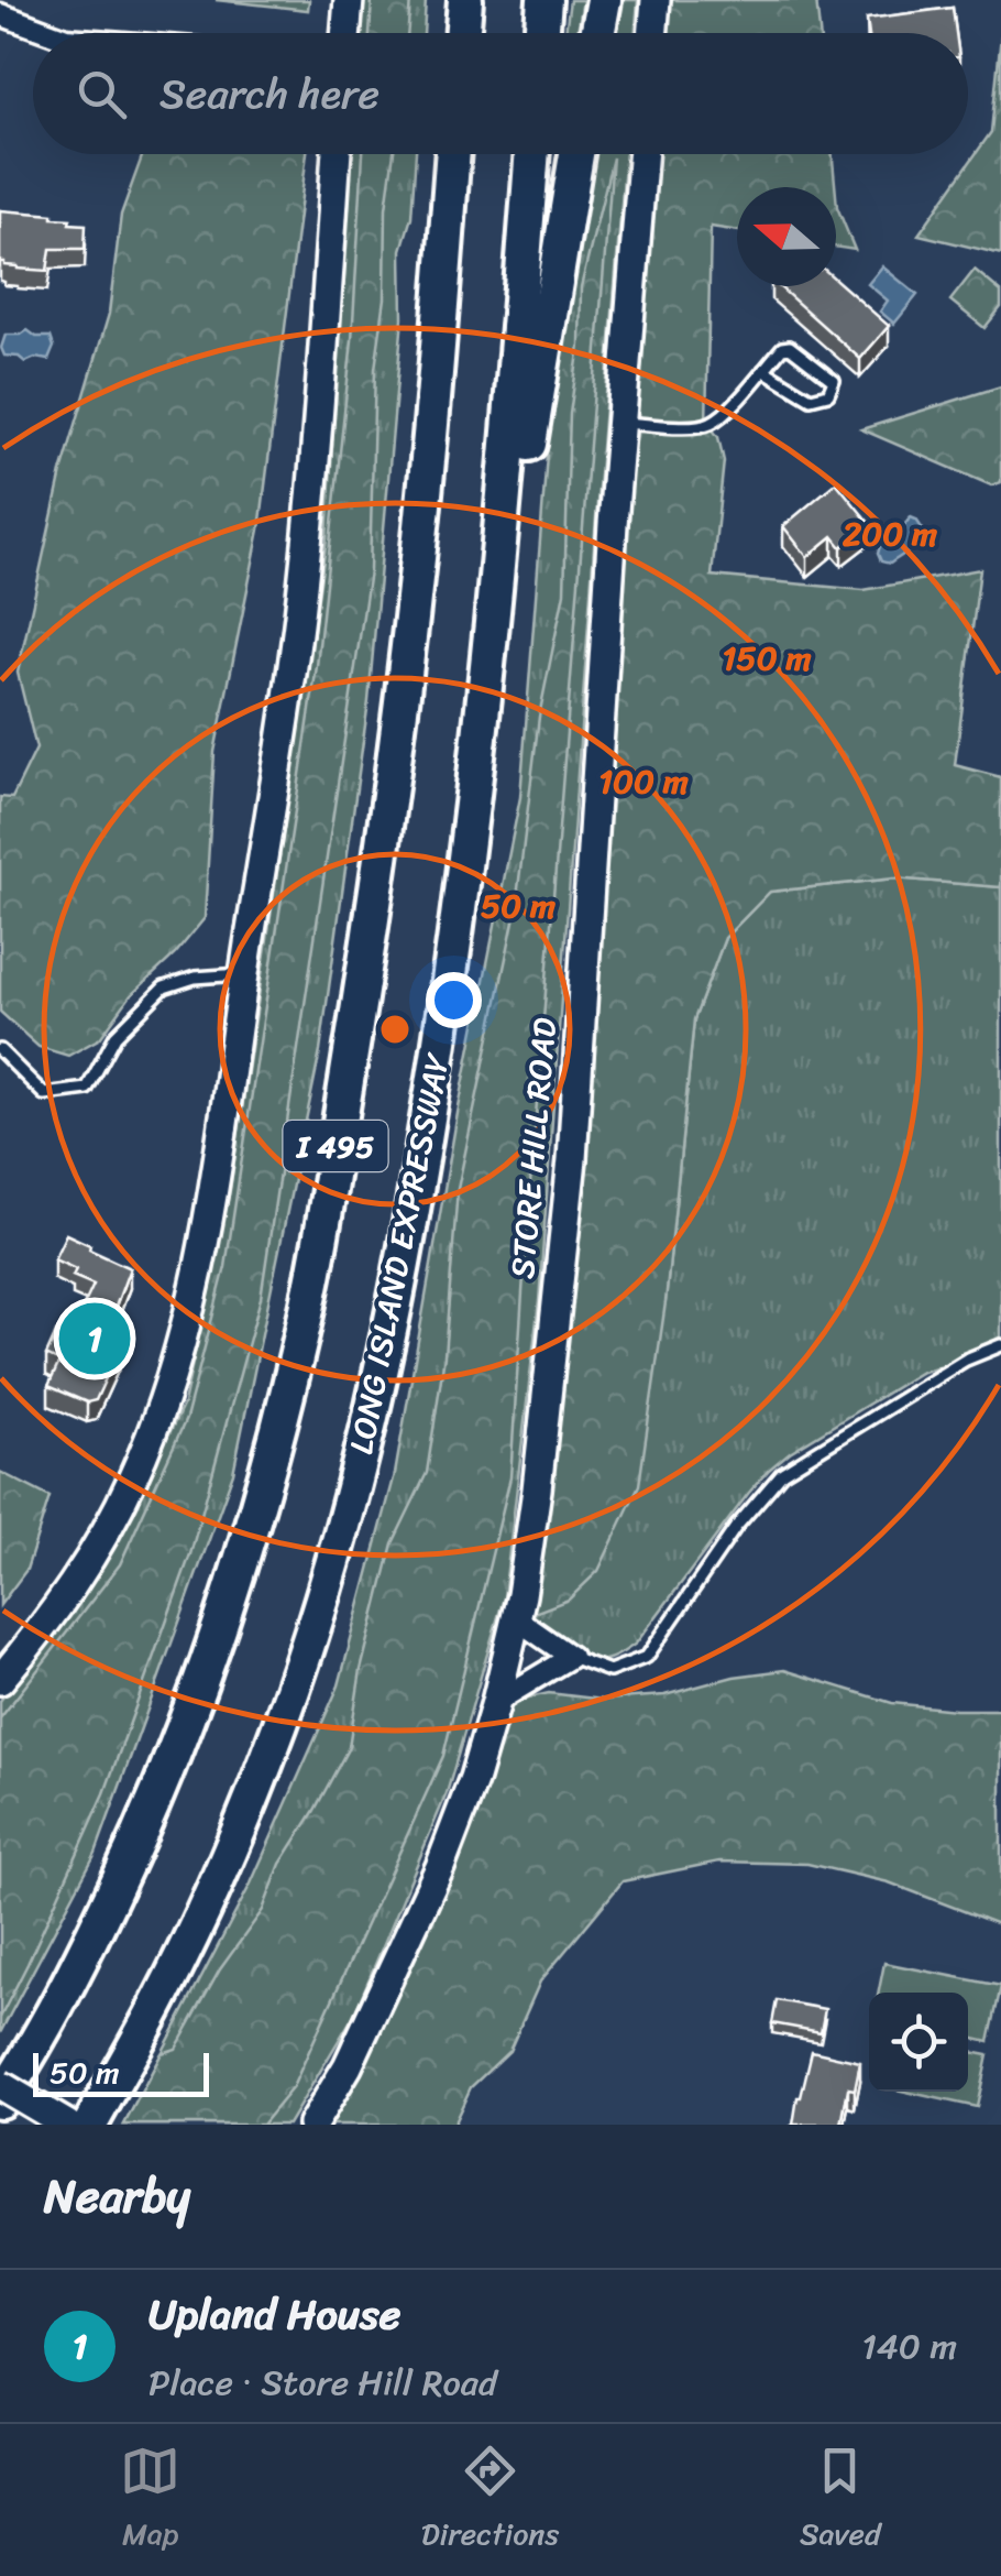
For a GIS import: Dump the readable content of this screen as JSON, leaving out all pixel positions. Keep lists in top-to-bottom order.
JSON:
{
  "streets": {
    "highway": ["I 495", "LONG ISLAND EXPRESSWAY"],
    "main road": ["STORE HILL ROAD"]
  },
  "scale_bar": "50 m",
  "north": "left",
  "page": {
    "search": "Search here",
    "pins": "1",
    "scale": "50 m",
    "heading": "Nearby",
    "list": [
      {
        "mark": "1",
        "name": "Upland House",
        "note": "Place · Store Hill Road",
        "value": "140 m"
      }
    ],
    "nav": ["Map", "Directions", "Saved"]
  },
  "rings": [
    "200 m",
    "150 m",
    "100 m",
    "50 m"
  ]
}
